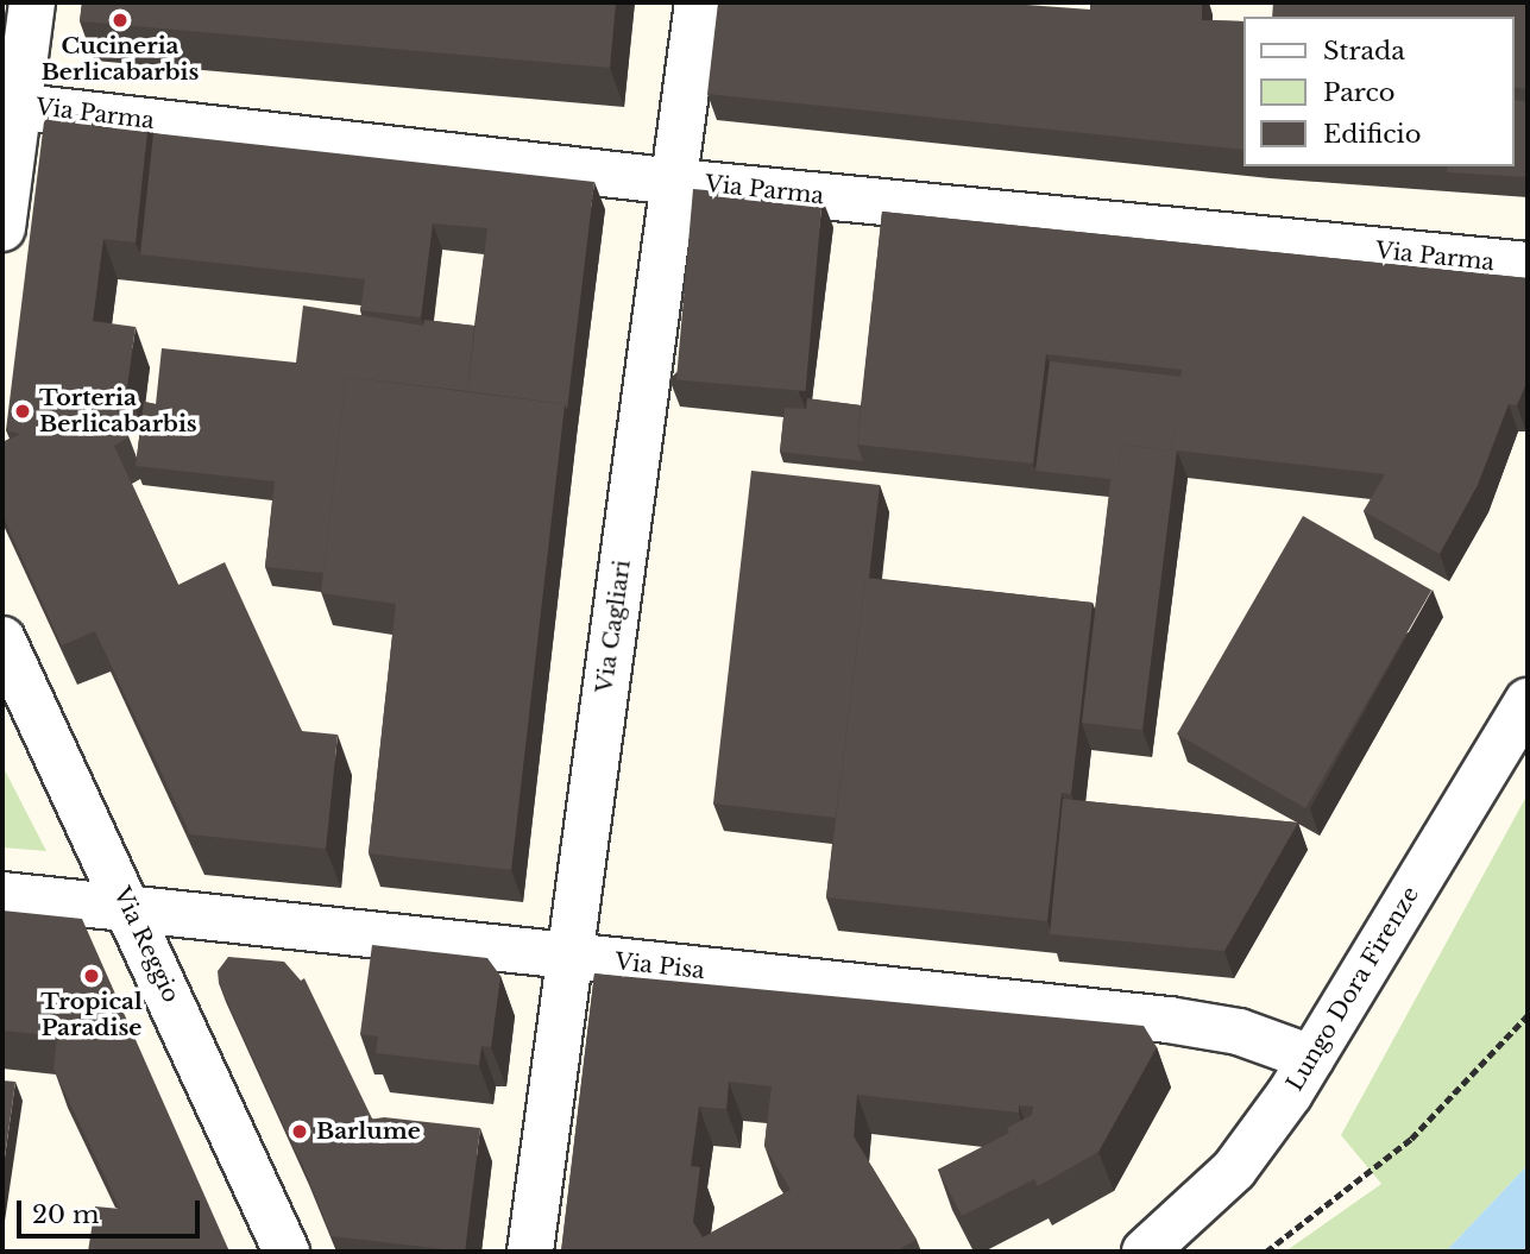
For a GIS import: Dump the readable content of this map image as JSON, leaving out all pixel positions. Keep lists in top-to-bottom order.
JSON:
{
  "streets": {
    "street": [
      "Via Parma",
      "Via Cagliari",
      "Via Reggio",
      "Via Pisa",
      "Lungo Dora Firenze"
    ]
  },
  "crossings": [
    ["Via Parma", "Via Cagliari"],
    ["Via Cagliari", "Via Pisa"],
    ["Via Reggio", "Via Pisa"],
    ["Via Pisa", "Lungo Dora Firenze"]
  ],
  "places": [
    "Cucineria Berlicabarbis",
    "Torteria Berlicabarbis",
    "Tropical Paradise",
    "Barlume"
  ],
  "legend": ["Strada", "Parco", "Edificio"],
  "scale_bar": "20 m"
}
